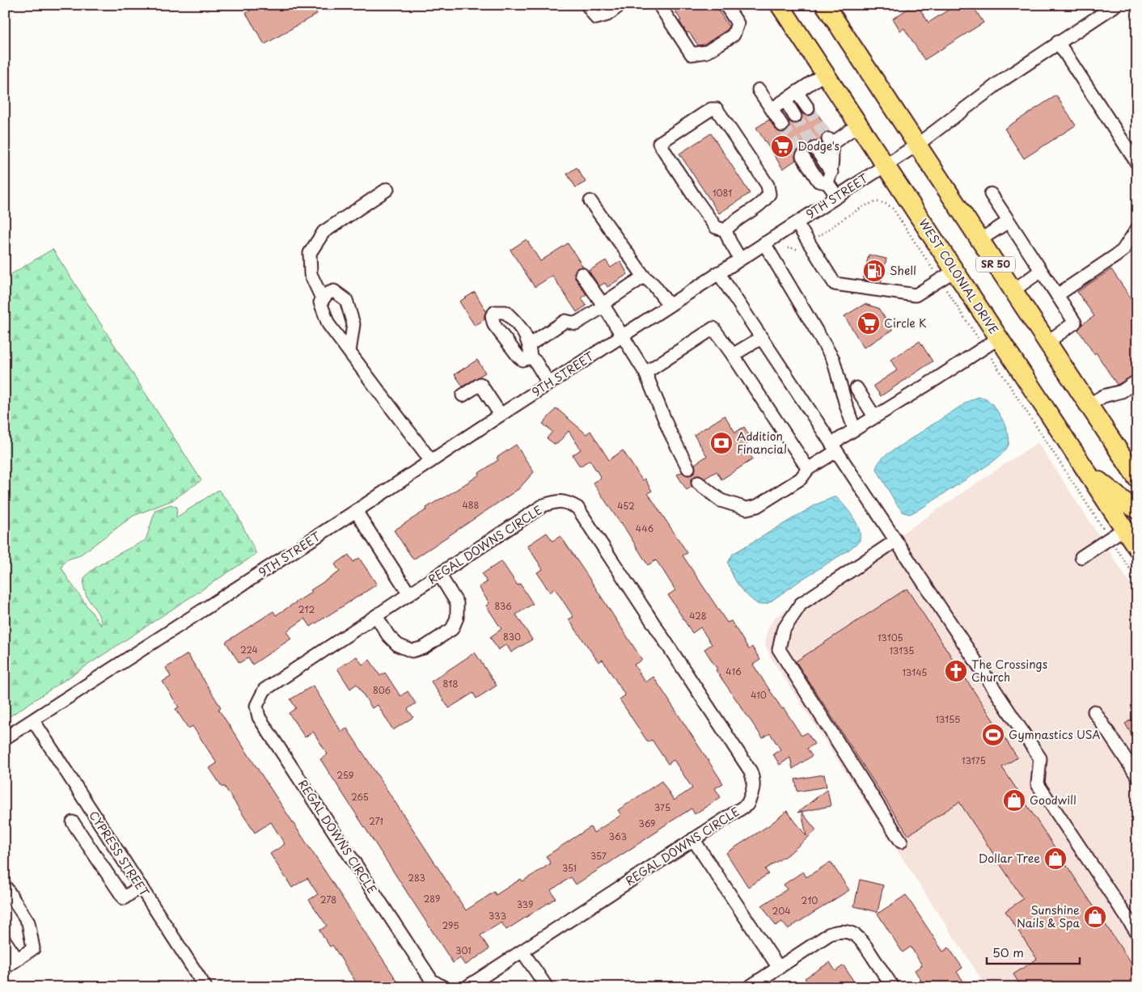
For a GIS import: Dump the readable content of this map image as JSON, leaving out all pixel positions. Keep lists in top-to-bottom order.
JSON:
{
  "streets": {
    "highway": ["SR 50", "WEST COLONIAL DRIVE"],
    "street": ["9TH STREET", "REGAL DOWNS CIRCLE", "CYPRESS STREET"]
  },
  "crossings": [
    ["9TH STREET", "SR 50"],
    ["9TH STREET", "WEST COLONIAL DRIVE"],
    ["9TH STREET", "CYPRESS STREET"]
  ],
  "places": {
    "supermarket": ["Dodge's", "Circle K"],
    "fuel station": ["Shell"],
    "bank": ["Addition Financial"],
    "church": ["The Crossings Church"],
    "sports": ["Gymnastics USA"],
    "shop": ["Goodwill", "Dollar Tree", "Sunshine Nails & Spa"]
  },
  "house_numbers": [
    "1081",
    "488",
    "452",
    "446",
    "836",
    "212",
    "428",
    "830",
    "13105",
    "224",
    "13135",
    "416",
    "13145",
    "818",
    "806",
    "410",
    "13155",
    "13175",
    "259",
    "265",
    "375",
    "271",
    "369",
    "363",
    "357",
    "351",
    "283",
    "289",
    "278",
    "210",
    "339",
    "204",
    "333",
    "295",
    "301"
  ],
  "scale_bar": "50 m"
}
